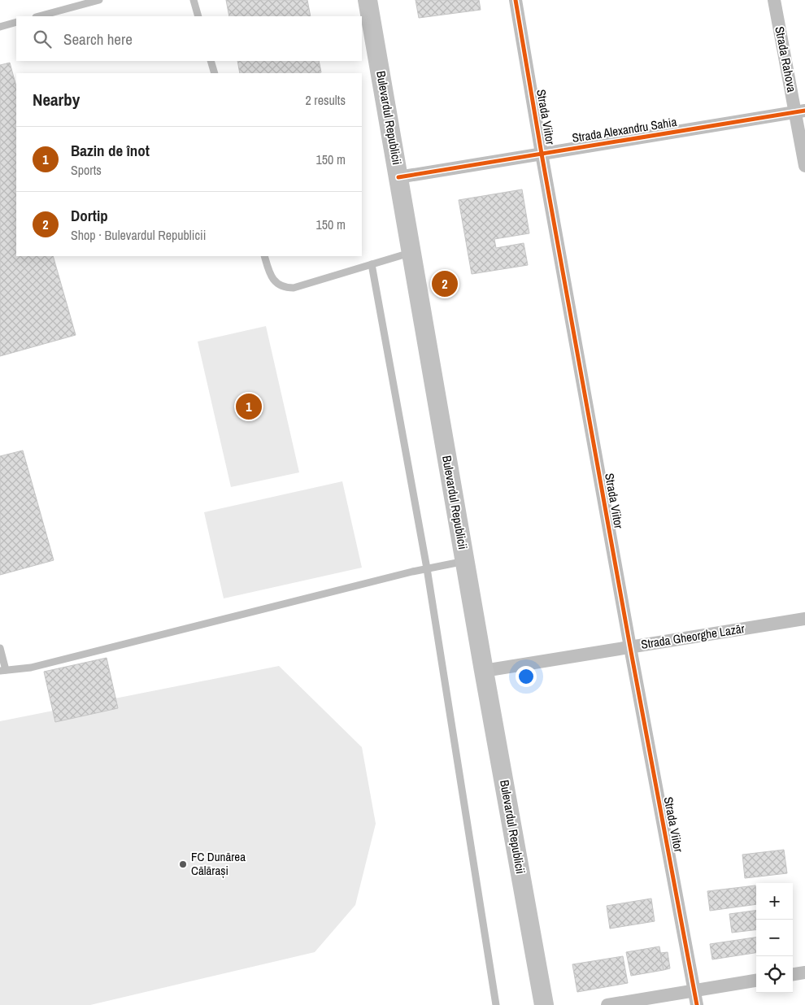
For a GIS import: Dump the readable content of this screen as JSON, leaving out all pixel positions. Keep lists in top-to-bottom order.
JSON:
{
  "streets": {
    "main road": ["Bulevardul Republicii"],
    "street": [
      "Strada Rahova",
      "Strada Viitor",
      "Strada Alexandru Sahia",
      "Strada Gheorghe Lazăr"
    ]
  },
  "crossings": [
    ["Strada Rahova", "Strada Alexandru Sahia"],
    ["Strada Viitor", "Strada Alexandru Sahia"],
    ["Strada Viitor", "Strada Gheorghe Lazăr"],
    ["Bulevardul Republicii", "Strada Alexandru Sahia"],
    ["Bulevardul Republicii", "Strada Gheorghe Lazăr"]
  ],
  "places": ["FC Dunărea Călărași"],
  "page": {
    "search": "Search here",
    "heading": ["Nearby", "2 results"],
    "list": [
      {
        "mark": "1",
        "name": "Bazin de înot",
        "note": "Sports",
        "value": "150 m"
      },
      {
        "mark": "2",
        "name": "Dortip",
        "note": "Shop · Bulevardul Republicii",
        "value": "150 m"
      }
    ],
    "pins": ["2", "1"],
    "map_buttons": ["+", "−"]
  }
}
